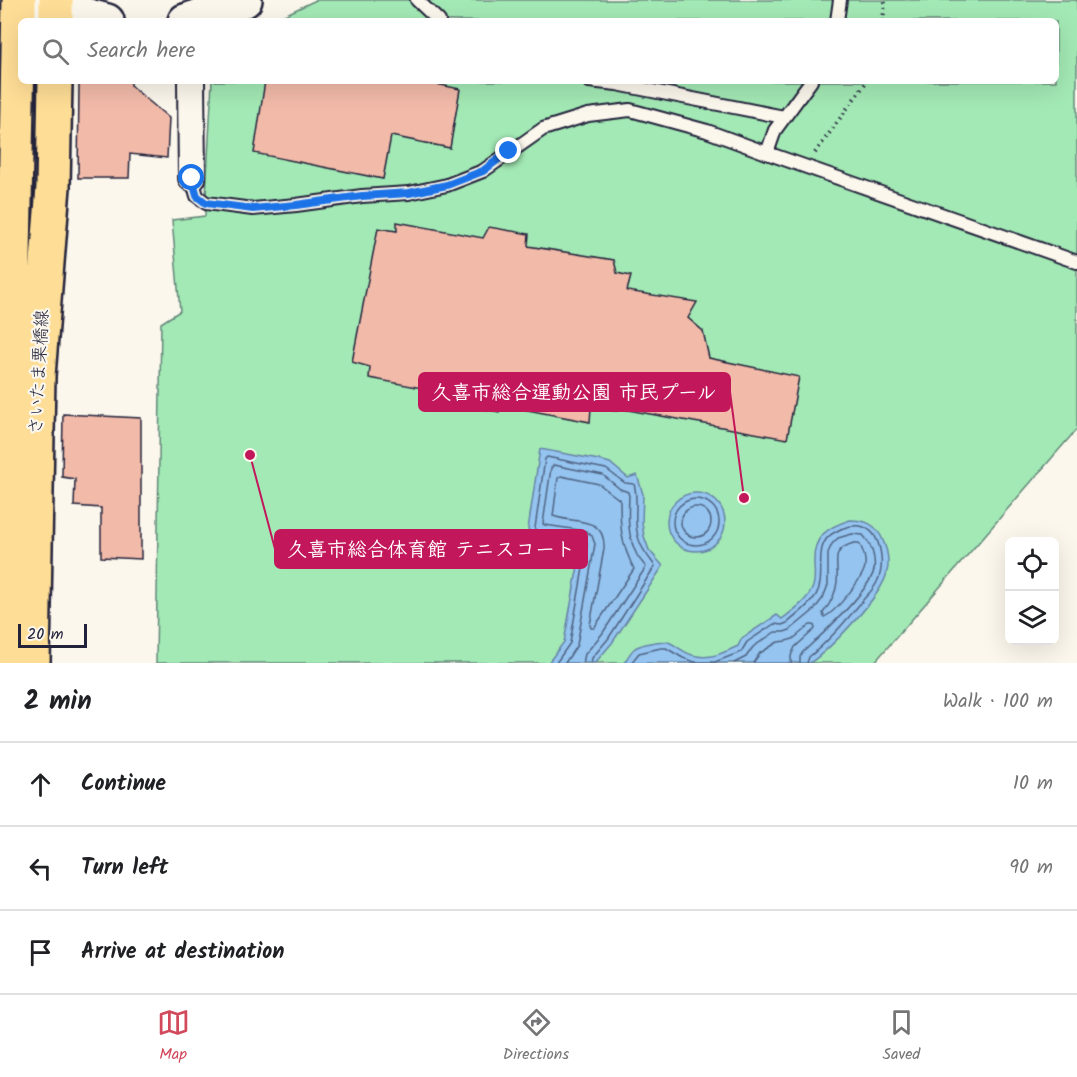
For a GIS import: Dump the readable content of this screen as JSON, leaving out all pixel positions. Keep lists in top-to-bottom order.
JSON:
{
  "streets": {
    "main road": ["さいたま栗橋線"]
  },
  "places": ["久喜市総合体育館 テニスコート", "久喜市総合運動公園 市民プール"],
  "scale_bar": "20 m",
  "page": {
    "search": "Search here",
    "scale": "20 m",
    "heading": ["2 min", "Walk · 100 m"],
    "list": [
      ["Continue", "10 m"],
      ["Turn left", "90 m"],
      "Arrive at destination"
    ],
    "nav": ["Map", "Directions", "Saved"]
  }
}
